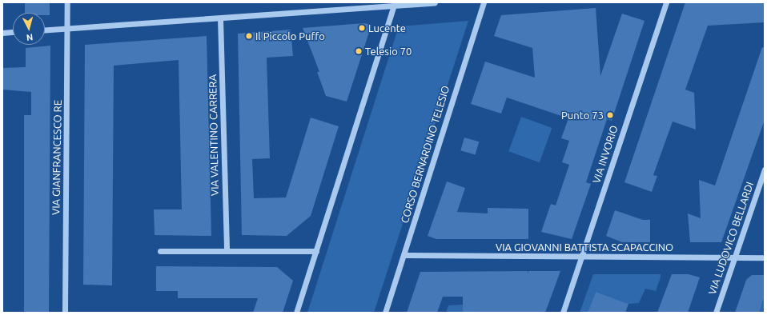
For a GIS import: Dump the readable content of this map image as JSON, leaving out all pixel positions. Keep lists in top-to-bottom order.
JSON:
{
  "streets": {
    "street": [
      "VIA VALENTINO CARRERA",
      "CORSO BERNARDINO TELESIO",
      "VIA INVORIO",
      "VIA GIANFRANCESCO RE",
      "VIA LUDOVICO BELLARDI",
      "VIA GIOVANNI BATTISTA SCAPACCINO"
    ]
  },
  "crossings": [
    ["CORSO BERNARDINO TELESIO", "VIA GIOVANNI BATTISTA SCAPACCINO"],
    ["VIA INVORIO", "VIA GIOVANNI BATTISTA SCAPACCINO"],
    ["VIA LUDOVICO BELLARDI", "VIA GIOVANNI BATTISTA SCAPACCINO"]
  ],
  "places": [
    "Lucente",
    "Il Piccolo Puffo",
    "Telesio 70",
    "Punto 73"
  ],
  "north": "bottom"
}
